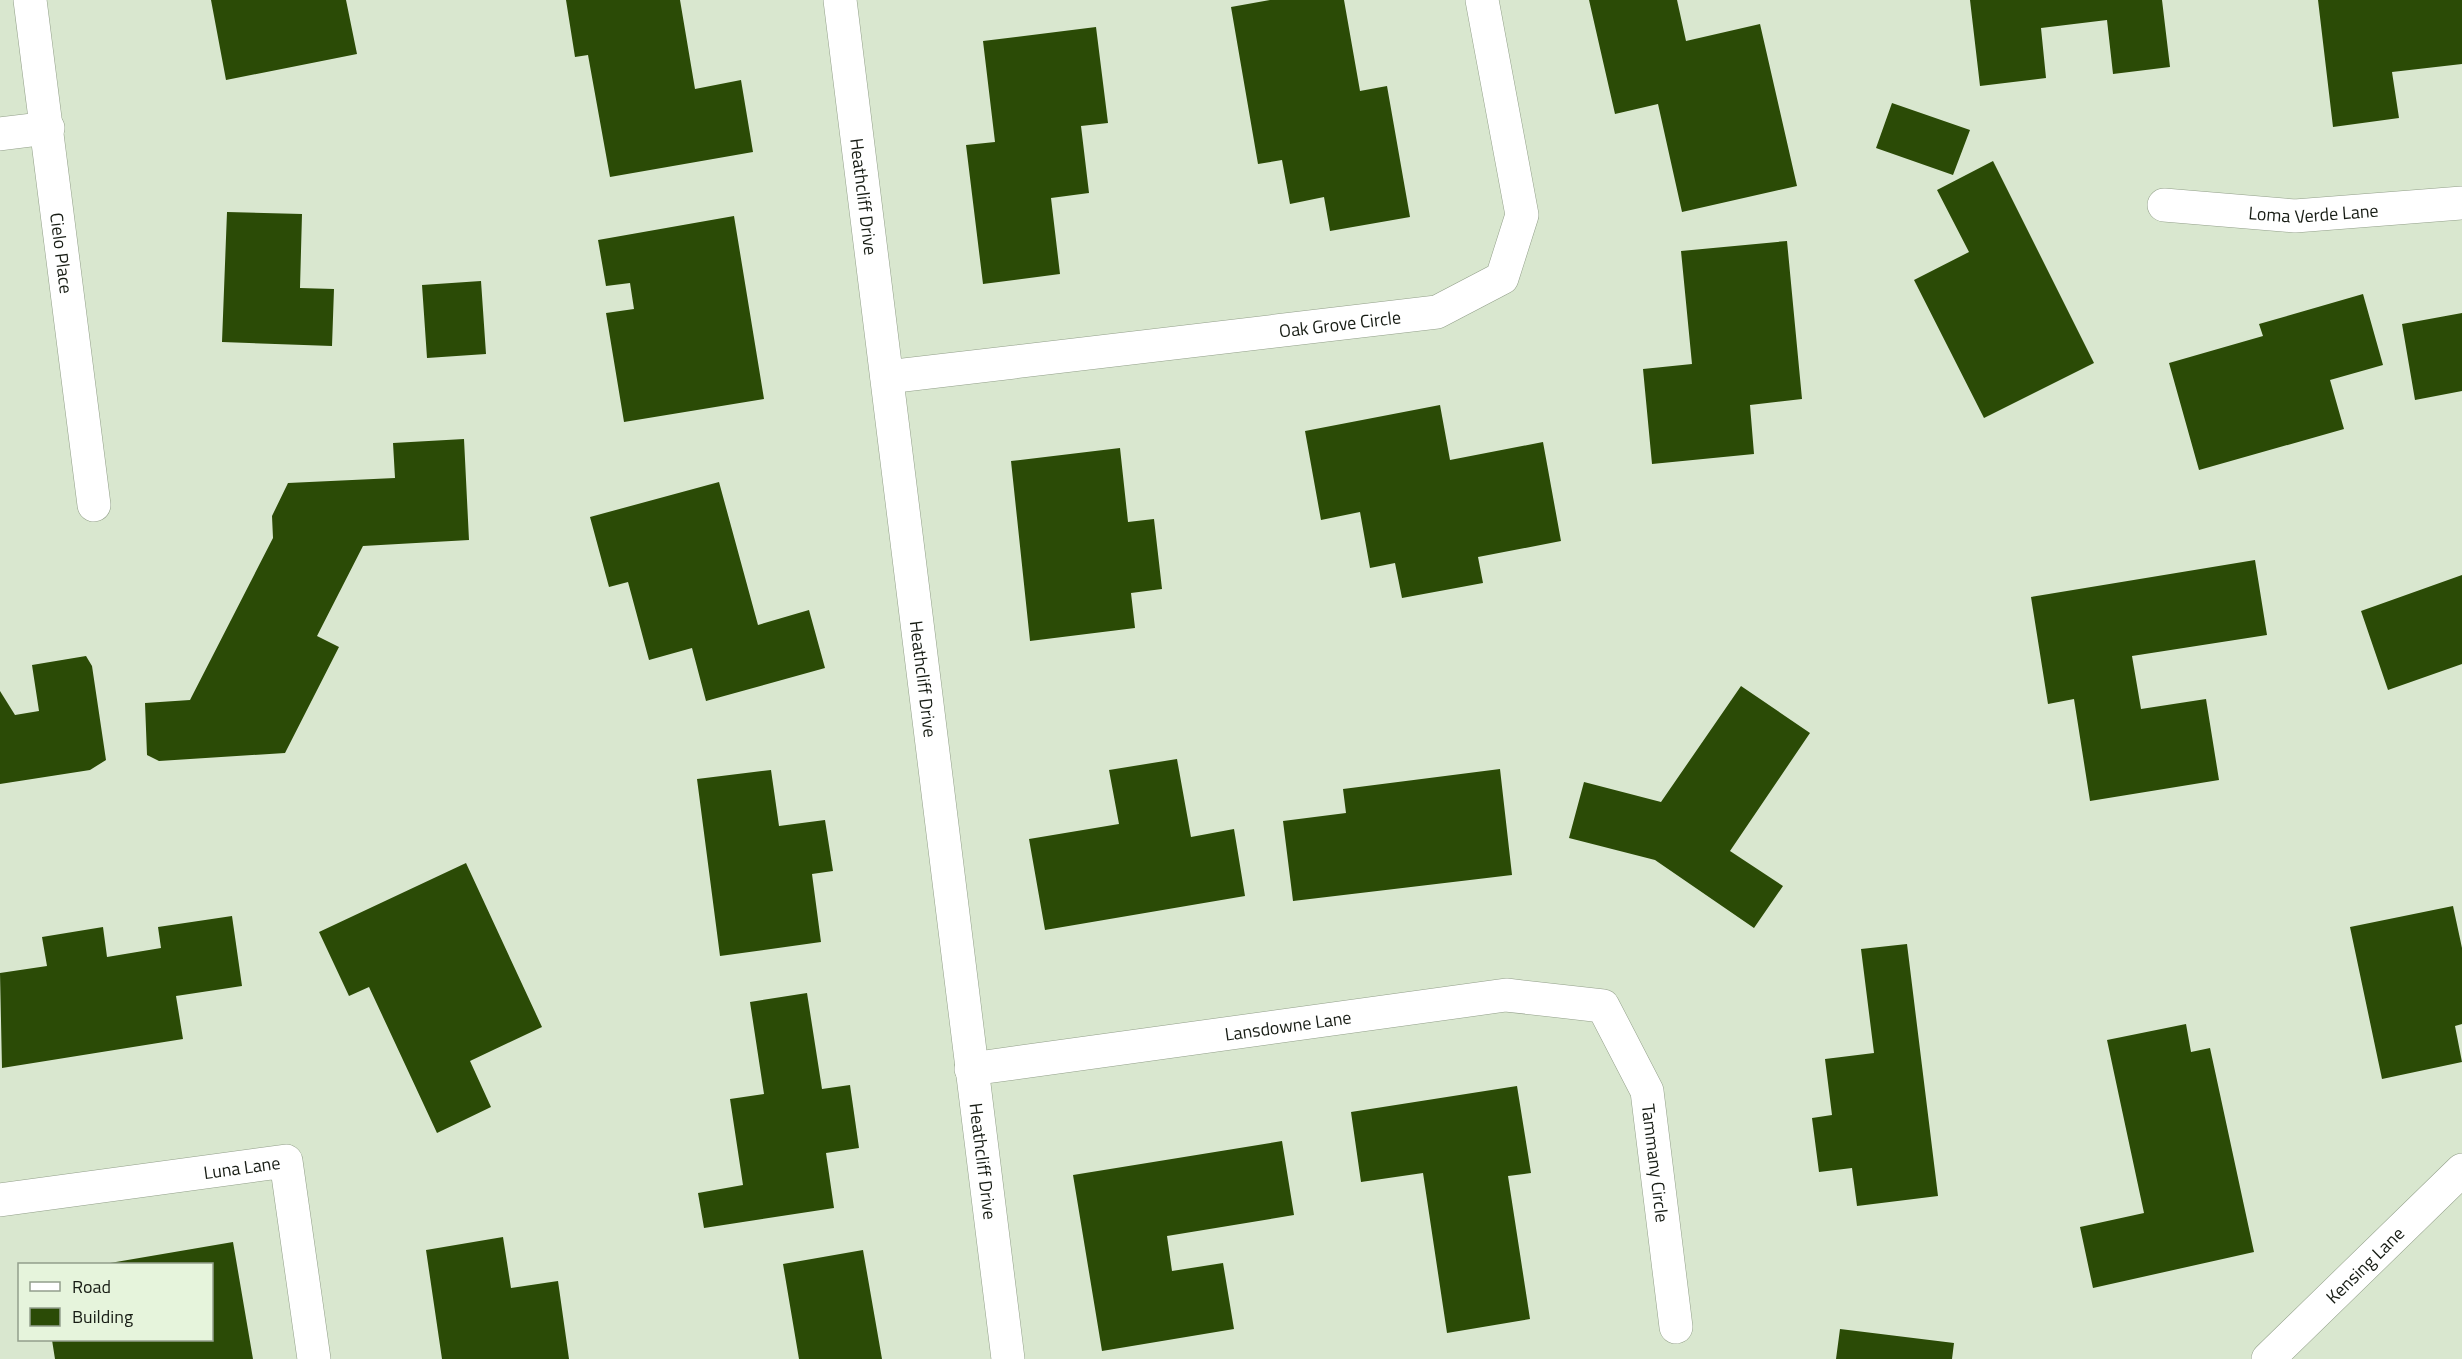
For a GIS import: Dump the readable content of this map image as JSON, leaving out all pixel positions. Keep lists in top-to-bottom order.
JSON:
{
  "streets": {
    "street": [
      "Heathcliff Drive",
      "Loma Verde Lane",
      "Cielo Place",
      "Oak Grove Circle",
      "Lansdowne Lane",
      "Tammany Circle",
      "Luna Lane",
      "Kensing Lane"
    ]
  },
  "crossings": [
    ["Heathcliff Drive", "Oak Grove Circle"],
    ["Heathcliff Drive", "Lansdowne Lane"],
    ["Lansdowne Lane", "Tammany Circle"]
  ],
  "legend": ["Road", "Building"]
}
